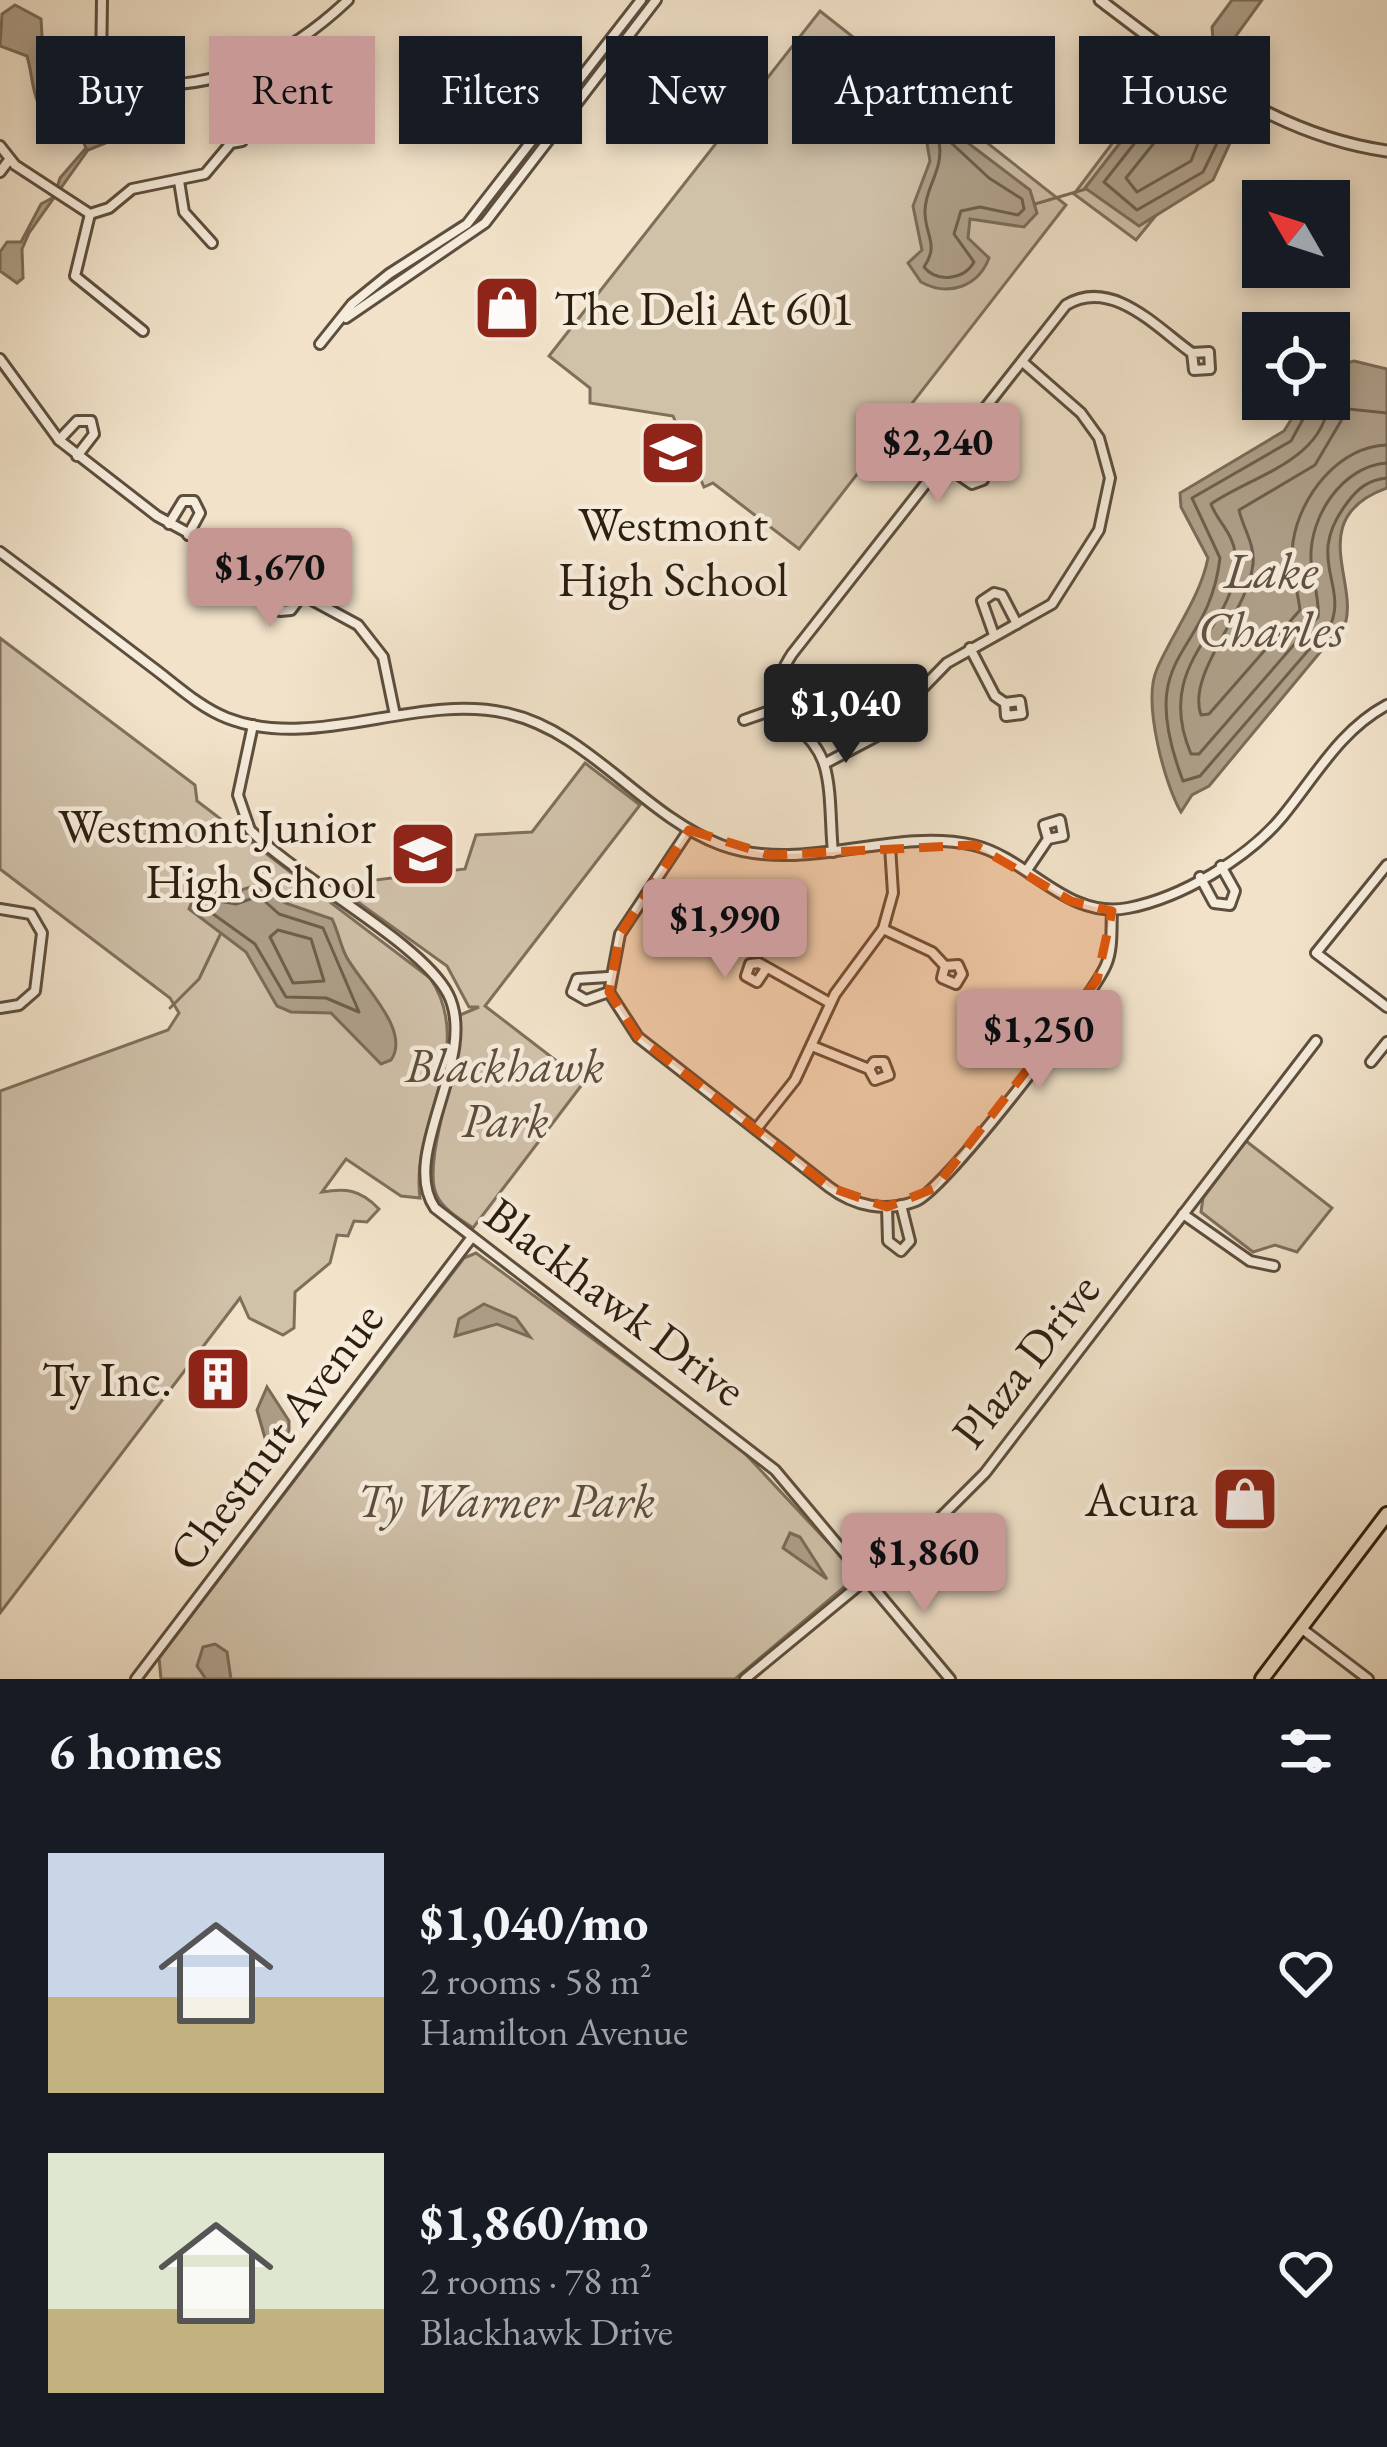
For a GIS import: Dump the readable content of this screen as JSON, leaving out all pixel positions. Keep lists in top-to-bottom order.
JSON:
{
  "streets": {
    "street": ["Blackhawk Drive", "Plaza Drive", "Chestnut Avenue"]
  },
  "crossings": [
    ["Blackhawk Drive", "Plaza Drive"],
    ["Blackhawk Drive", "Chestnut Avenue"]
  ],
  "water": ["Lake Charles"],
  "parks": ["Blackhawk Park", "Ty Warner Park"],
  "places": {
    "shop": ["The Deli At 601", "Acura"],
    "school or university": ["Westmont High School", "Westmont Junior High School"],
    "building": ["Ty Inc."]
  },
  "north": "top left",
  "page": {
    "chip": [
      "Buy",
      "Rent",
      "Filters",
      "New",
      "Apartment",
      "House"
    ],
    "price": [
      "$2,240",
      "$1,670",
      "$1,040",
      "$1,990",
      "$1,250",
      "$1,860"
    ],
    "heading": "6 homes",
    "list": [
      {
        "name": "$1,040/mo",
        "note": "2 rooms · 58 m² · Hamilton Avenue"
      },
      {
        "name": "$1,860/mo",
        "note": "2 rooms · 78 m² · Blackhawk Drive"
      }
    ]
  }
}
